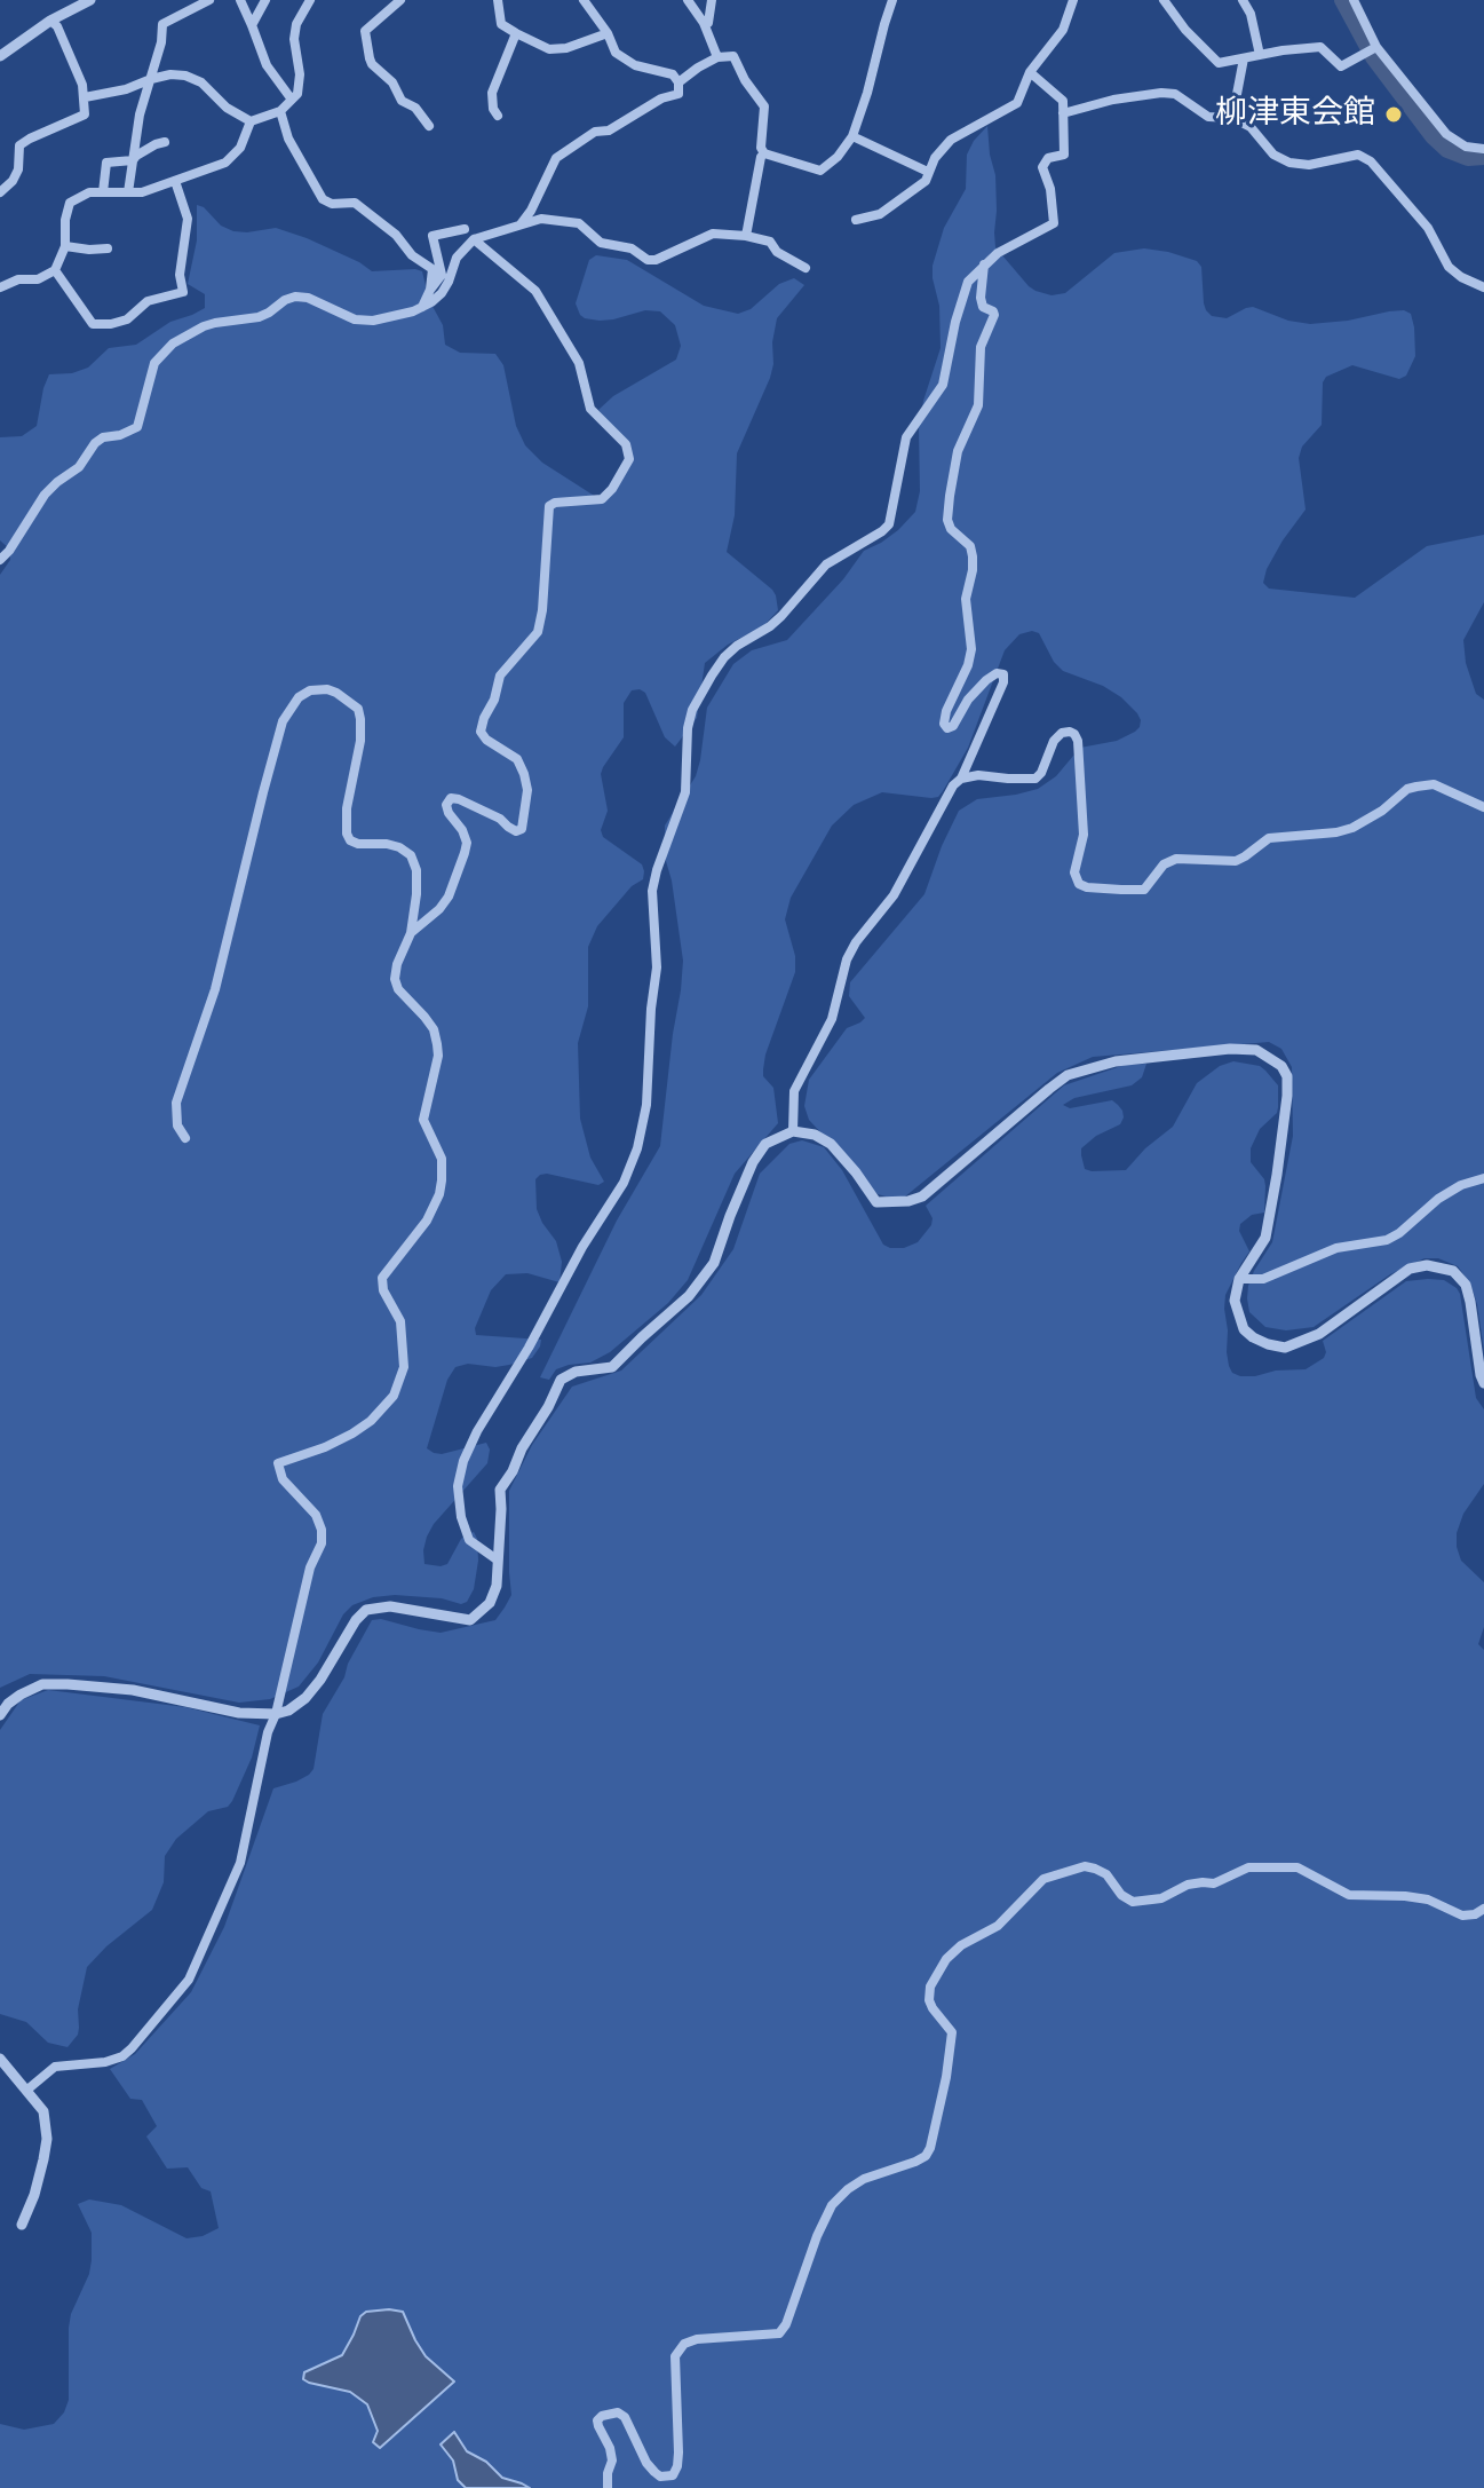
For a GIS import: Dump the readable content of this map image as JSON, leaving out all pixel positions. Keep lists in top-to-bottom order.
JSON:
{
  "places": ["柳津東会館"]
}
